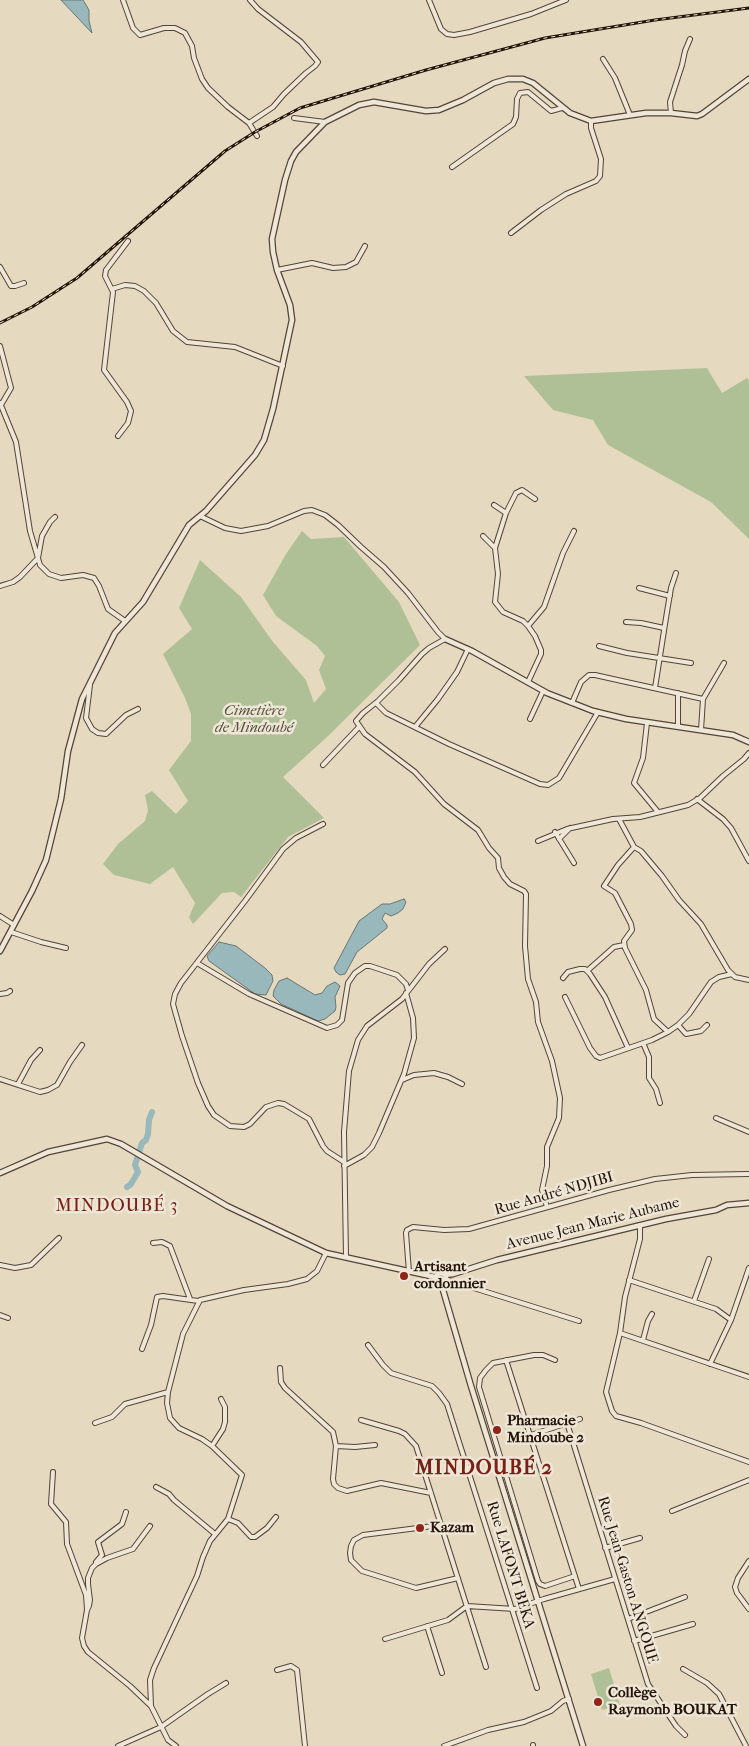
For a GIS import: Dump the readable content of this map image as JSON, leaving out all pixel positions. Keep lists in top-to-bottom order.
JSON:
{
  "streets": {
    "street": [
      "Rue André NDJIBI",
      "Avenue Jean Marie Aubame",
      "Rue LAFONT BEKA",
      "Rue Jean-Gaston ANGOUE"
    ]
  },
  "districts": ["MINDOUBÉ 3", "MINDOUBÉ 2"],
  "parks": ["Cimetière de Mindoubé"],
  "places": [
    "Artisant cordonnier",
    "Pharmacie Mindoube 2",
    "Kazam",
    "Collège Raymonb BOUKAT"
  ]
}
